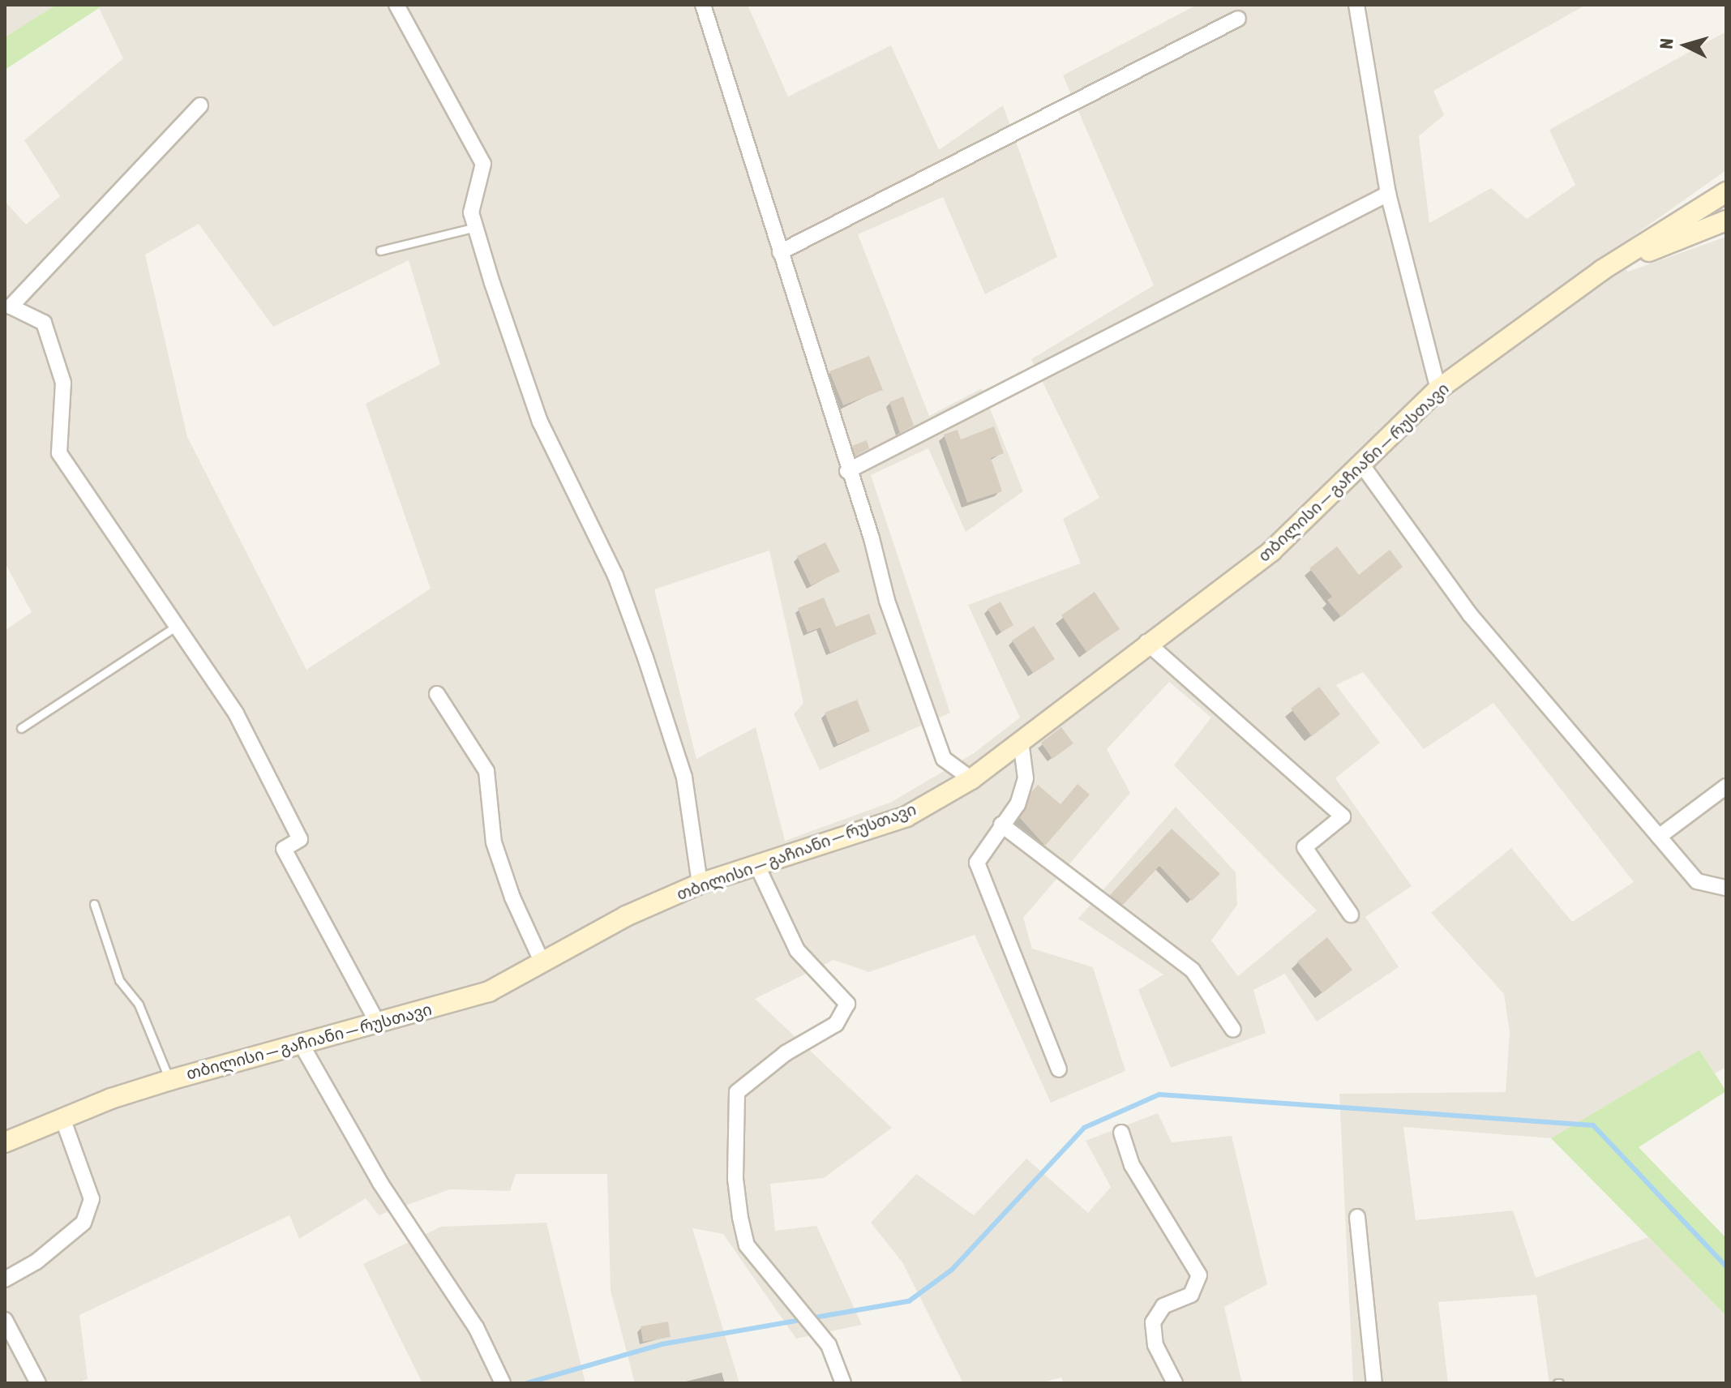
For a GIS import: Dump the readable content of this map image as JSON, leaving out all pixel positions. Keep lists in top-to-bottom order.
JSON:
{
  "streets": {
    "main road": ["თბილისი — გაჩიანი — რუსთავი"]
  },
  "north": "left"
}
